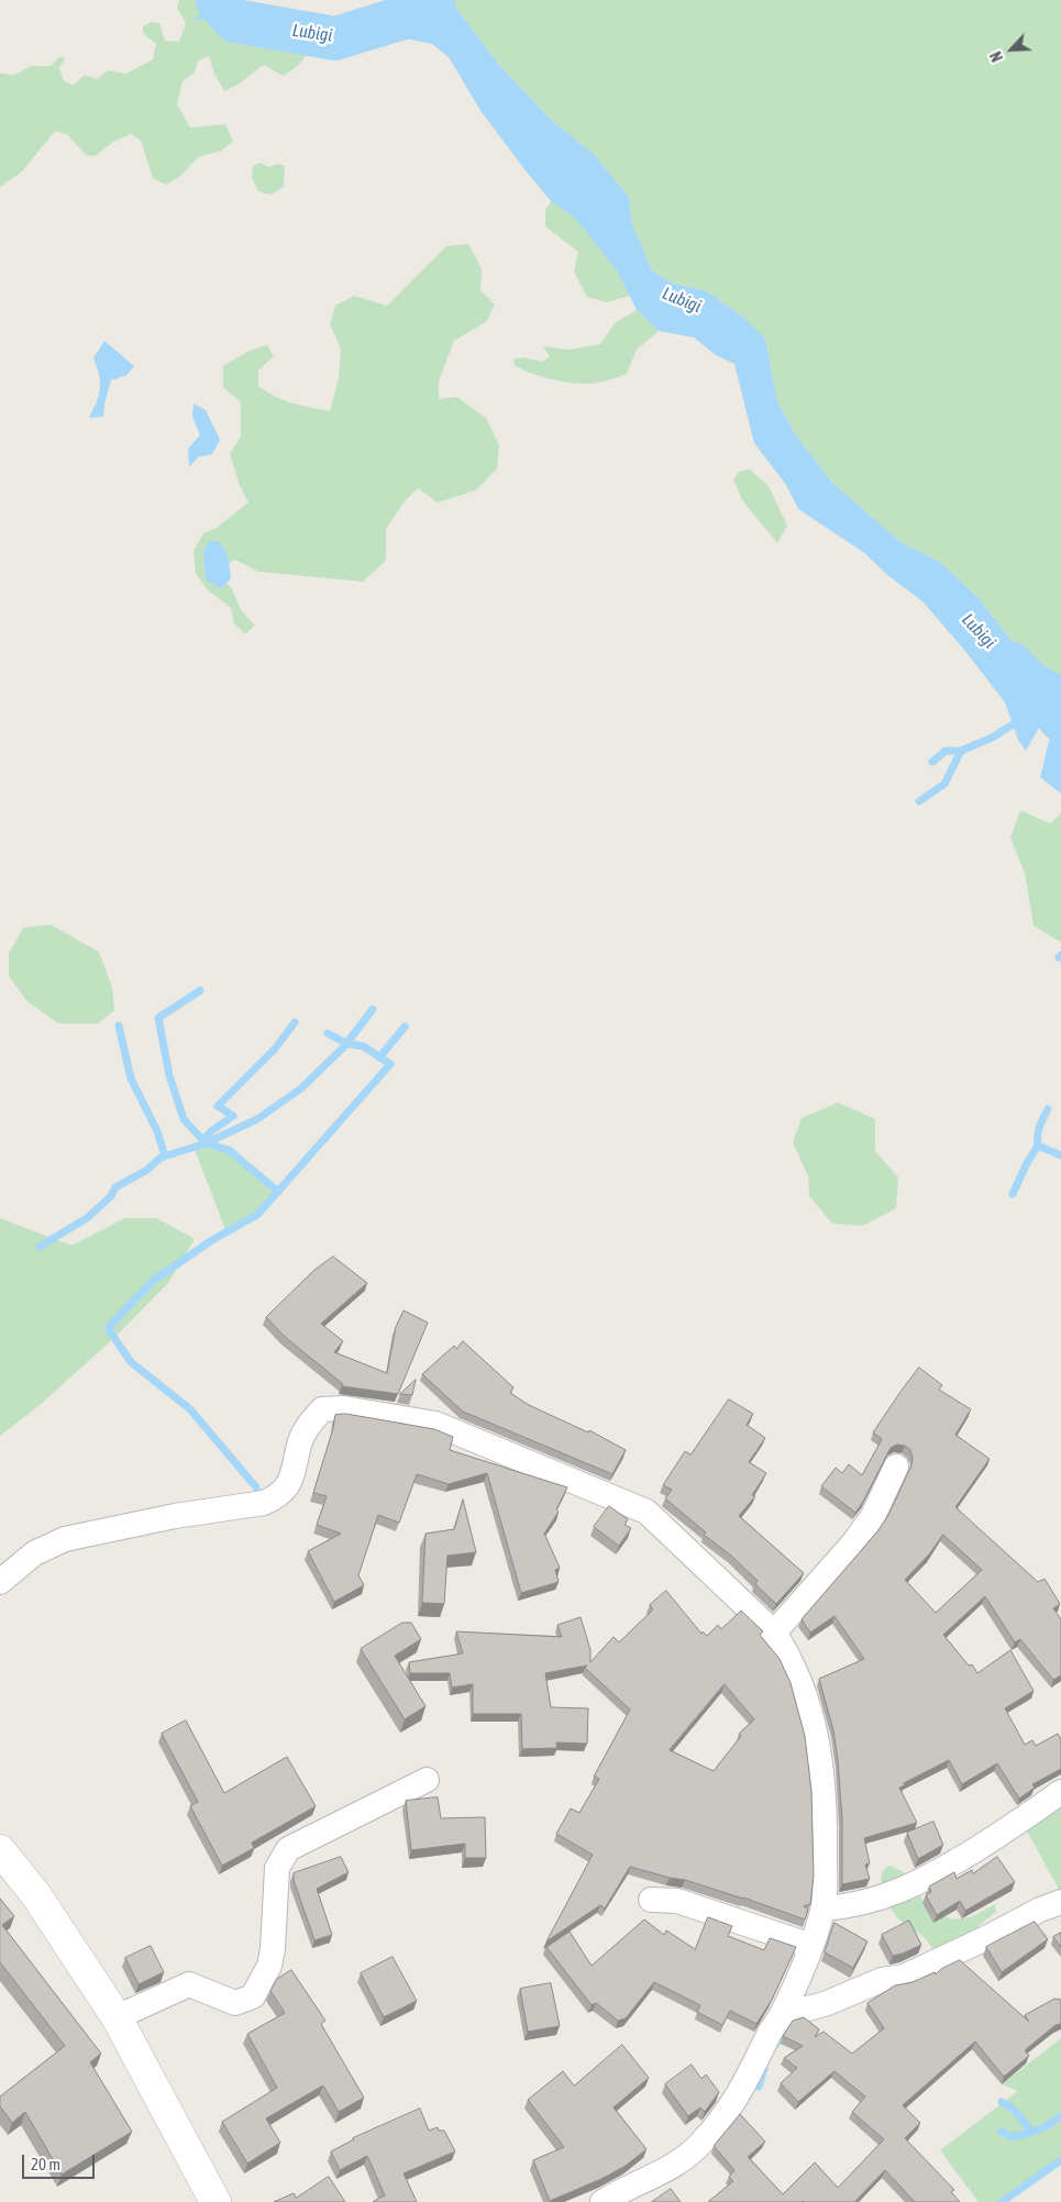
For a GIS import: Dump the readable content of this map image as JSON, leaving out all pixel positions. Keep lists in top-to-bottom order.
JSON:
{
  "water": ["Lubigi"],
  "scale_bar": "20 m",
  "north": "bottom left"
}
